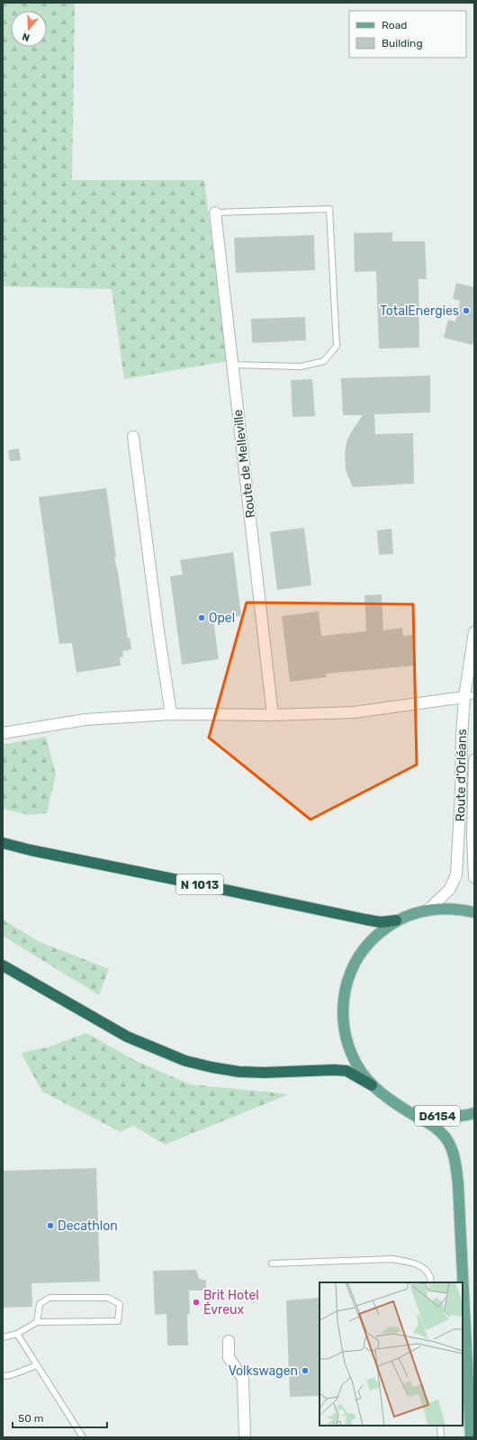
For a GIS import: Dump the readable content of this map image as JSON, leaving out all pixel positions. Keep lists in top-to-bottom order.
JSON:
{
  "streets": {
    "highway": ["N 1013"],
    "main road": ["D6154"],
    "street": ["Route de Melleville", "Route d'Orléans"]
  },
  "places": [
    "TotalEnergies",
    "Opel",
    "Decathlon",
    "Brit Hotel Évreux",
    "Volkswagen"
  ],
  "legend": ["Road", "Building"],
  "scale_bar": "50 m",
  "north": "bottom"
}
